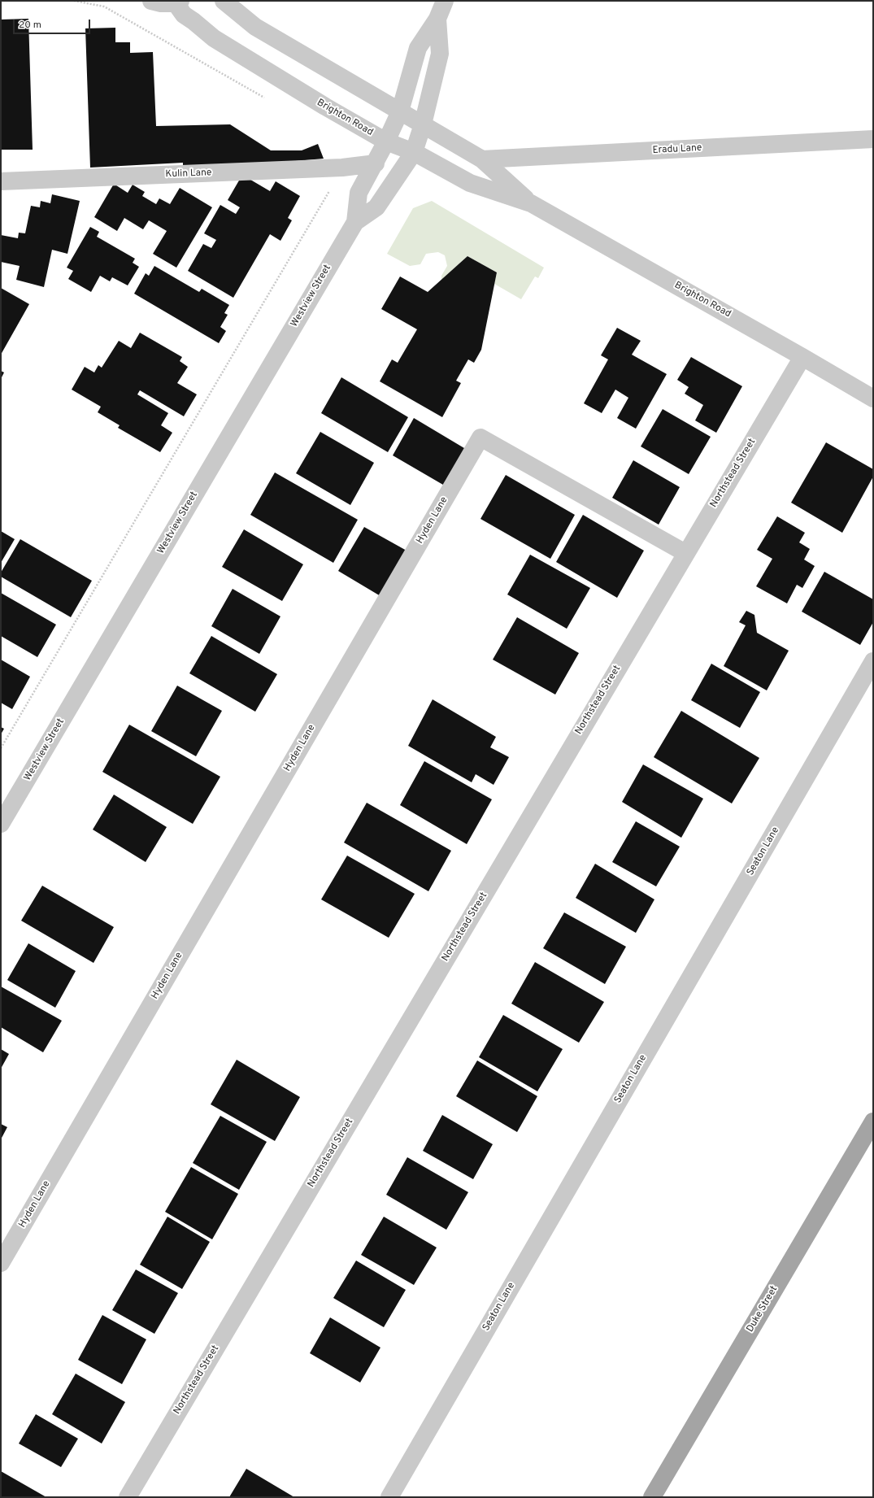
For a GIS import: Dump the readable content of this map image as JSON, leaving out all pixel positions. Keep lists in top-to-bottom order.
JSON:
{
  "streets": {
    "main road": ["Duke Street"],
    "street": [
      "Brighton Road",
      "Eradu Lane",
      "Kulin Lane",
      "Westview Street",
      "Northstead Street",
      "Hyden Lane",
      "Seaton Lane"
    ]
  },
  "crossings": [
    ["Brighton Road", "Eradu Lane"],
    ["Brighton Road", "Westview Street"],
    ["Brighton Road", "Northstead Street"],
    ["Kulin Lane", "Westview Street"],
    ["Northstead Street", "Hyden Lane"]
  ],
  "scale_bar": "20 m"
}
